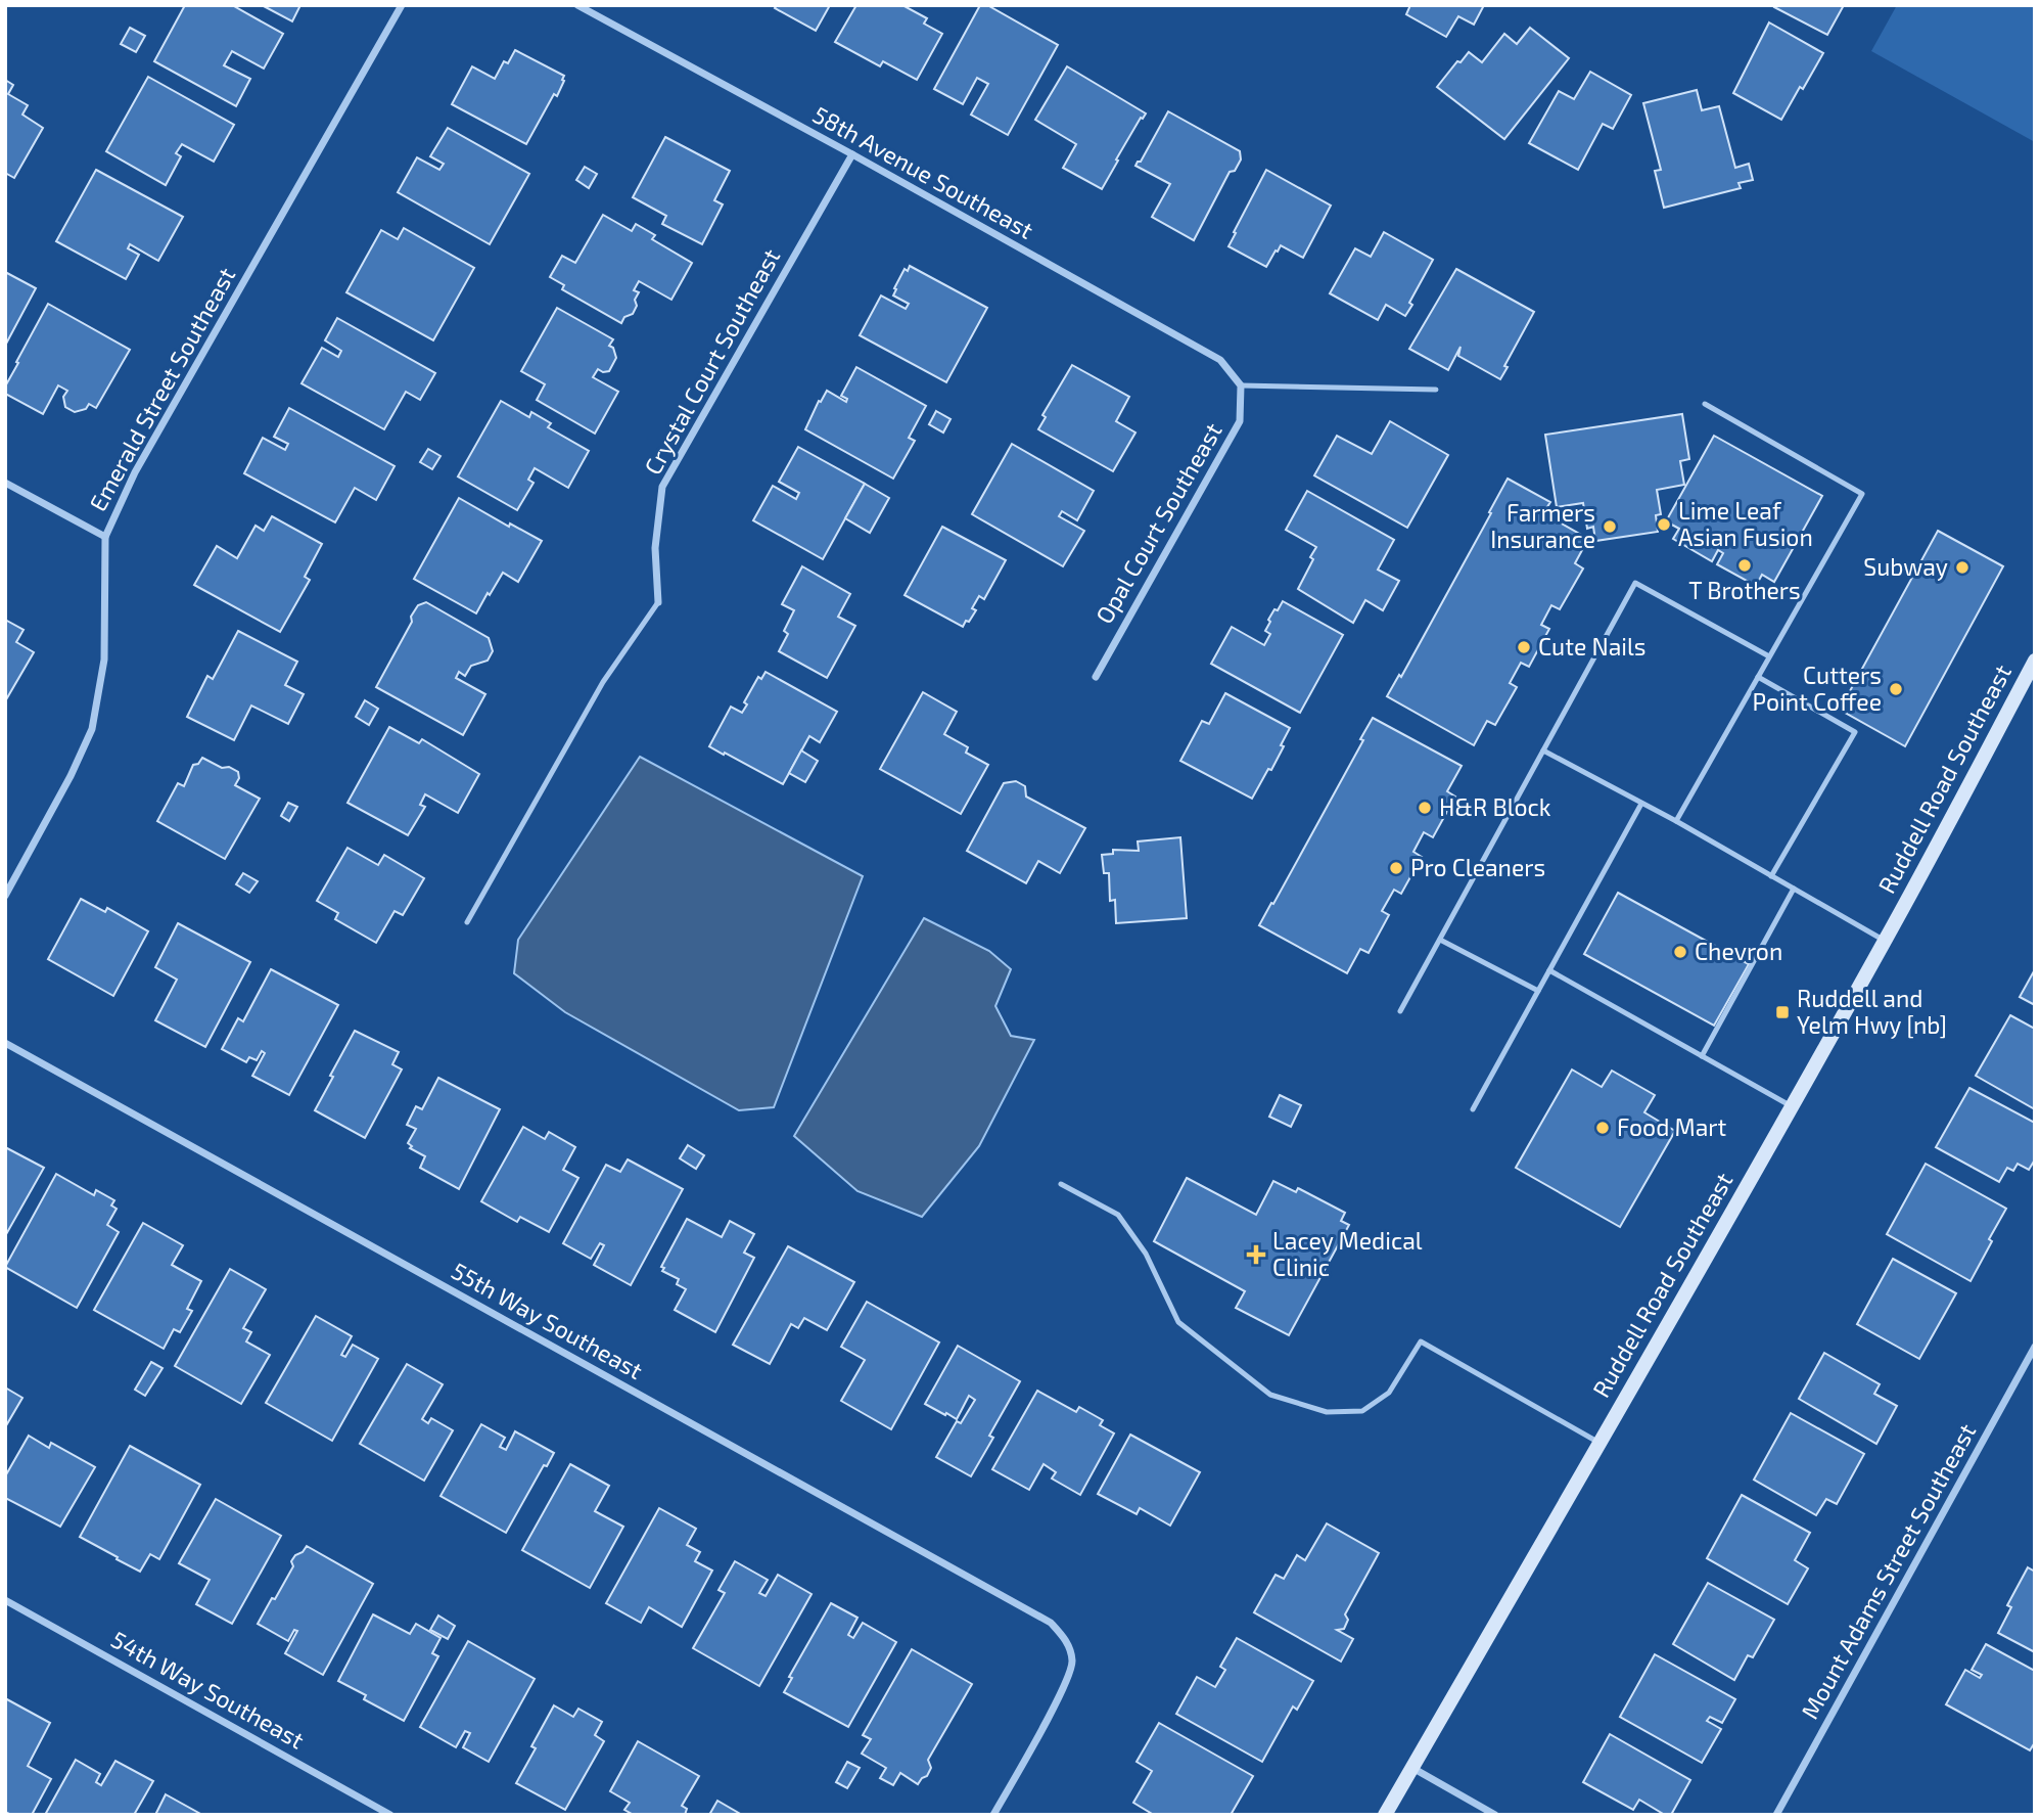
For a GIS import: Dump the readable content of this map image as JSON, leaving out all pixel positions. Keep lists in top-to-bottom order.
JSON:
{
  "streets": {
    "main road": ["Ruddell Road Southeast"],
    "street": [
      "58th Avenue Southeast",
      "Crystal Court Southeast",
      "Emerald Street Southeast",
      "Opal Court Southeast",
      "55th Way Southeast",
      "Mount Adams Street Southeast",
      "54th Way Southeast"
    ]
  },
  "crossings": [
    ["58th Avenue Southeast", "Crystal Court Southeast"],
    ["58th Avenue Southeast", "Opal Court Southeast"]
  ],
  "places": {
    "other": [
      "Lime Leaf Asian Fusion",
      "Farmers Insurance",
      "T Brothers",
      "Subway",
      "Cute Nails",
      "Cutters Point Coffee",
      "H&R Block",
      "Pro Cleaners",
      "Chevron",
      "Food Mart"
    ],
    "transit": ["Ruddell and Yelm Hwy [nb]"],
    "health": ["Lacey Medical Clinic"]
  }
}
